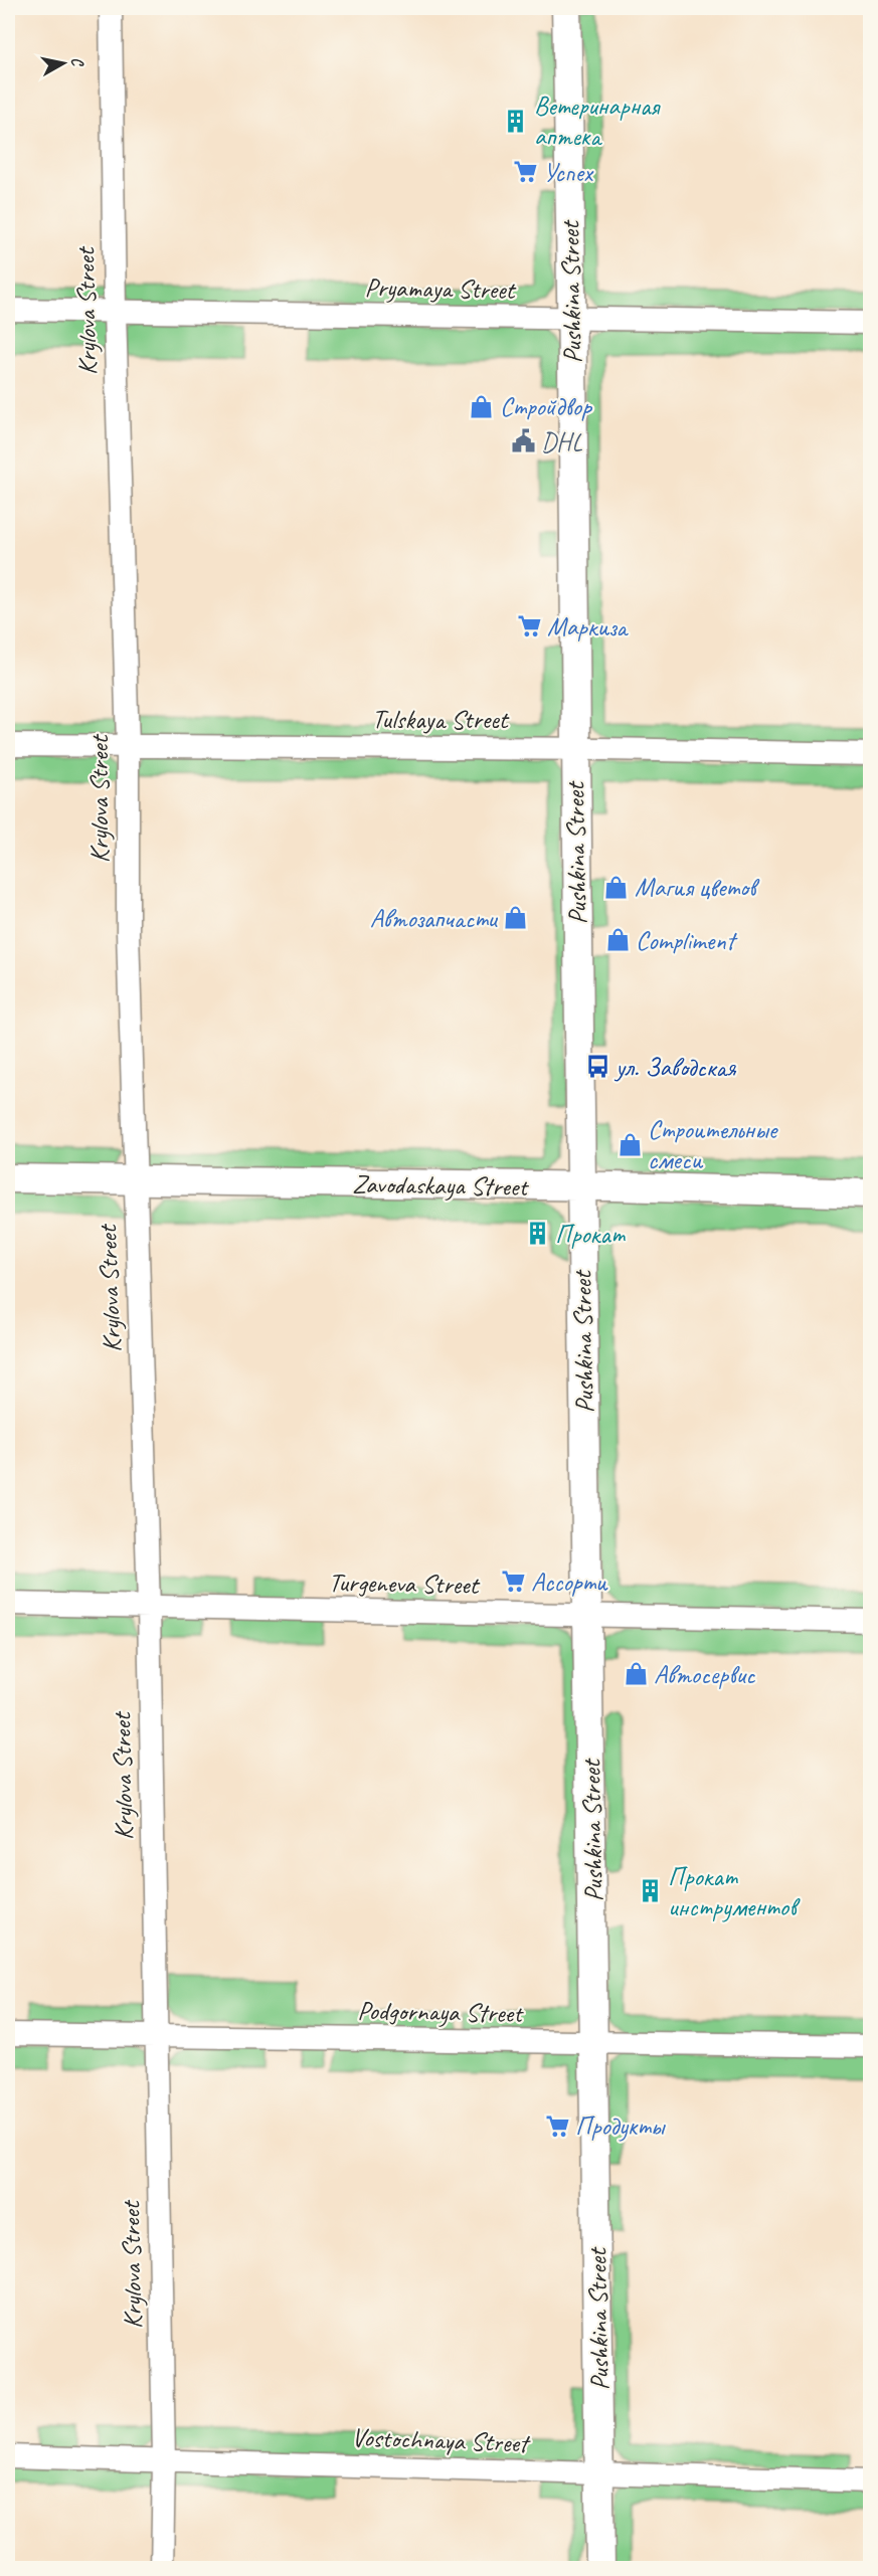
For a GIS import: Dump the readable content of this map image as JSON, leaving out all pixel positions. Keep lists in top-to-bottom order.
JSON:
{
  "streets": {
    "main road": ["Pushkina Street", "Zavodaskaya Street"],
    "street": [
      "Pryamaya Street",
      "Krylova Street",
      "Tulskaya Street",
      "Turgeneva Street",
      "Podgornaya Street",
      "Vostochnaya Street"
    ]
  },
  "crossings": [
    ["Pryamaya Street", "Pushkina Street"],
    ["Pryamaya Street", "Krylova Street"],
    ["Pushkina Street", "Tulskaya Street"],
    ["Pushkina Street", "Zavodaskaya Street"],
    ["Pushkina Street", "Turgeneva Street"],
    ["Pushkina Street", "Podgornaya Street"],
    ["Pushkina Street", "Vostochnaya Street"],
    ["Krylova Street", "Tulskaya Street"],
    ["Krylova Street", "Zavodaskaya Street"],
    ["Krylova Street", "Turgeneva Street"],
    ["Krylova Street", "Podgornaya Street"],
    ["Krylova Street", "Vostochnaya Street"]
  ],
  "places": {
    "building": ["Ветеринарная аптека", "Прокат", "Прокат инструментов"],
    "supermarket": [
      "Успех",
      "Маркиза",
      "Ассорти",
      "Продукты"
    ],
    "shop": [
      "Стройдвор",
      "Магия цветов",
      "Автозапчасти",
      "Compliment",
      "Строительные смеси",
      "Автосервис"
    ],
    "public building": ["DHL"],
    "bus stop": ["ул. Заводская"]
  },
  "north": "right"
}
